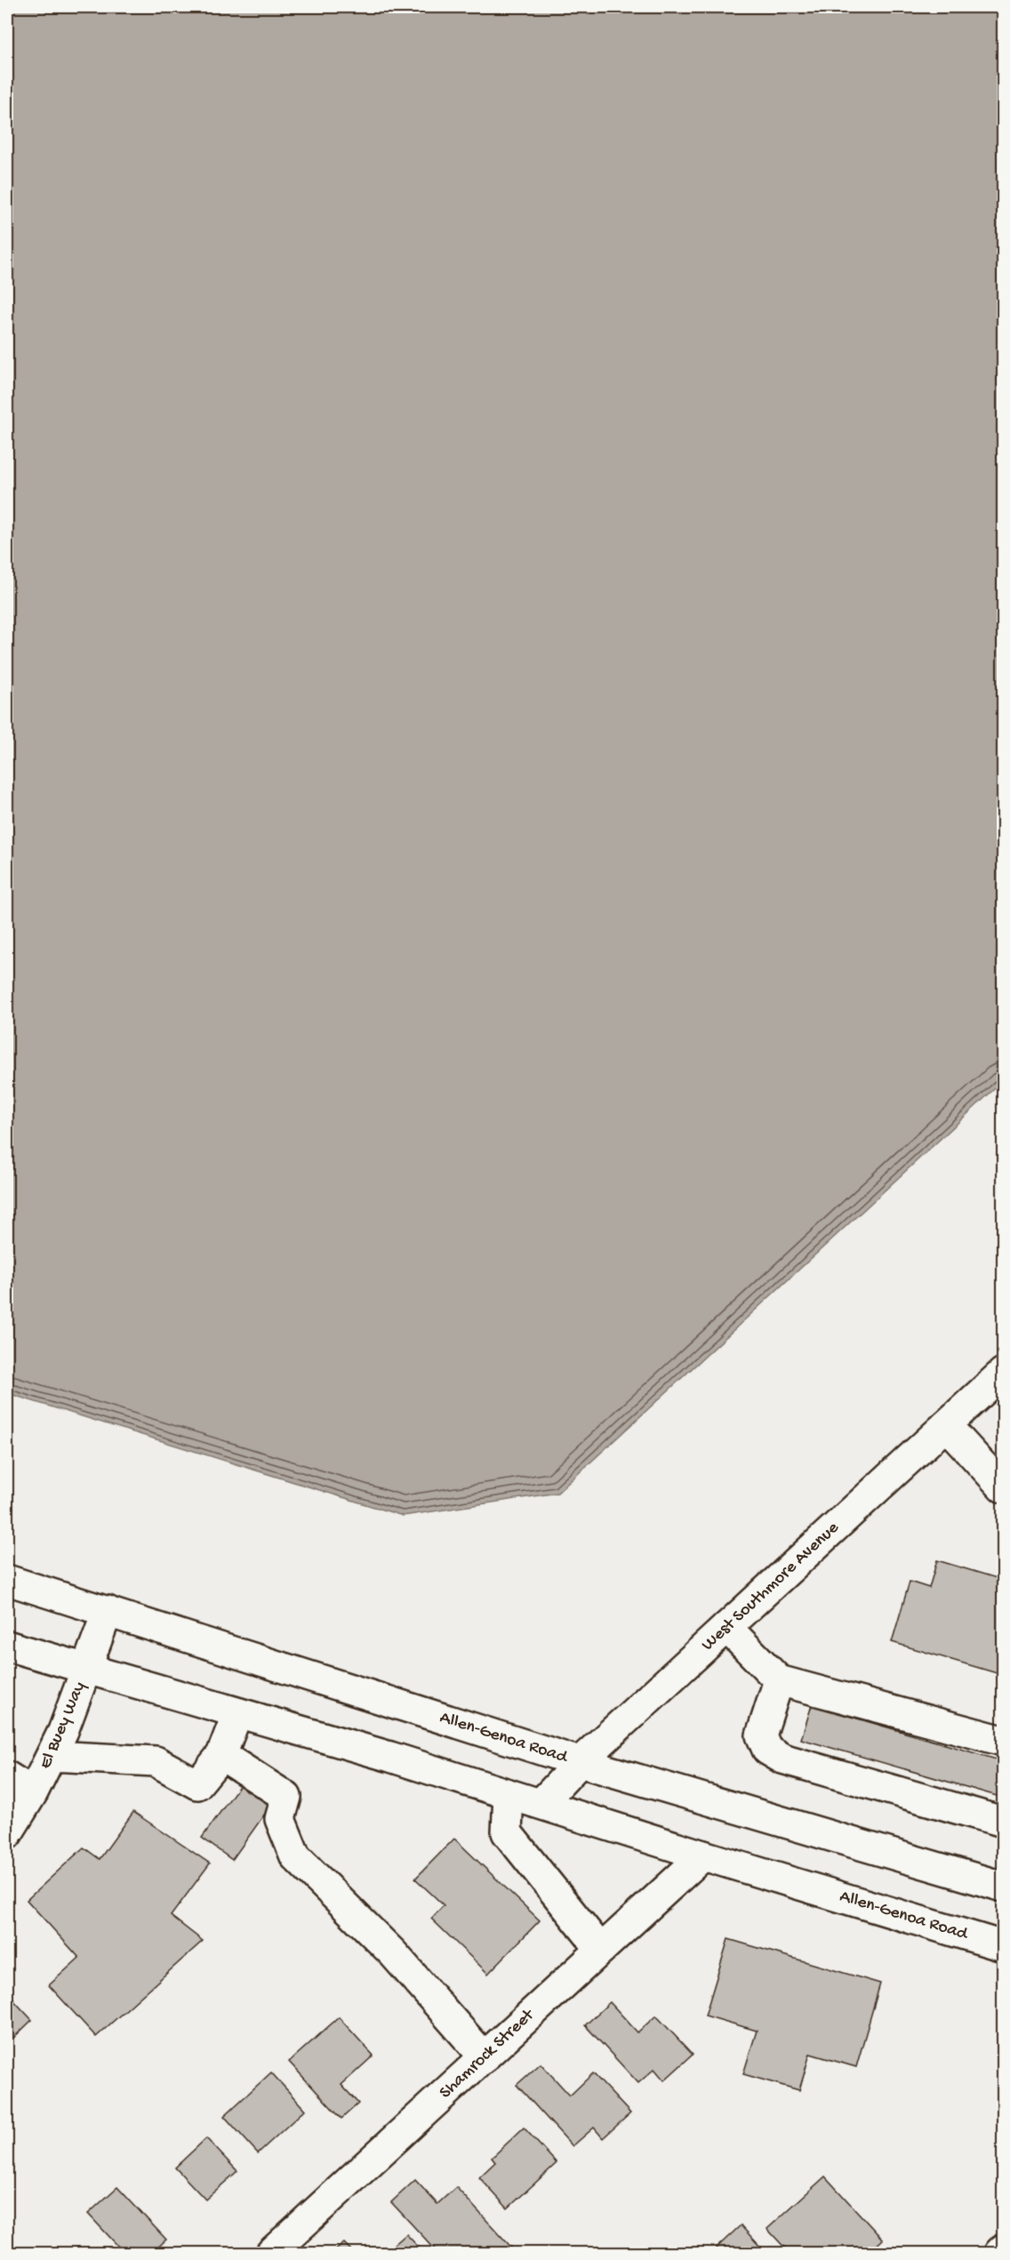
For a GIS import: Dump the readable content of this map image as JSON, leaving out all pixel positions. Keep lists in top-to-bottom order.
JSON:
{
  "streets": {
    "main road": [
      "West Southmore Avenue",
      "El Buey Way",
      "Allen-Genoa Road",
      "Shamrock Street"
    ]
  },
  "crossings": [
    ["West Southmore Avenue", "Allen-Genoa Road"],
    ["El Buey Way", "Allen-Genoa Road"],
    ["Allen-Genoa Road", "Shamrock Street"]
  ]
}
